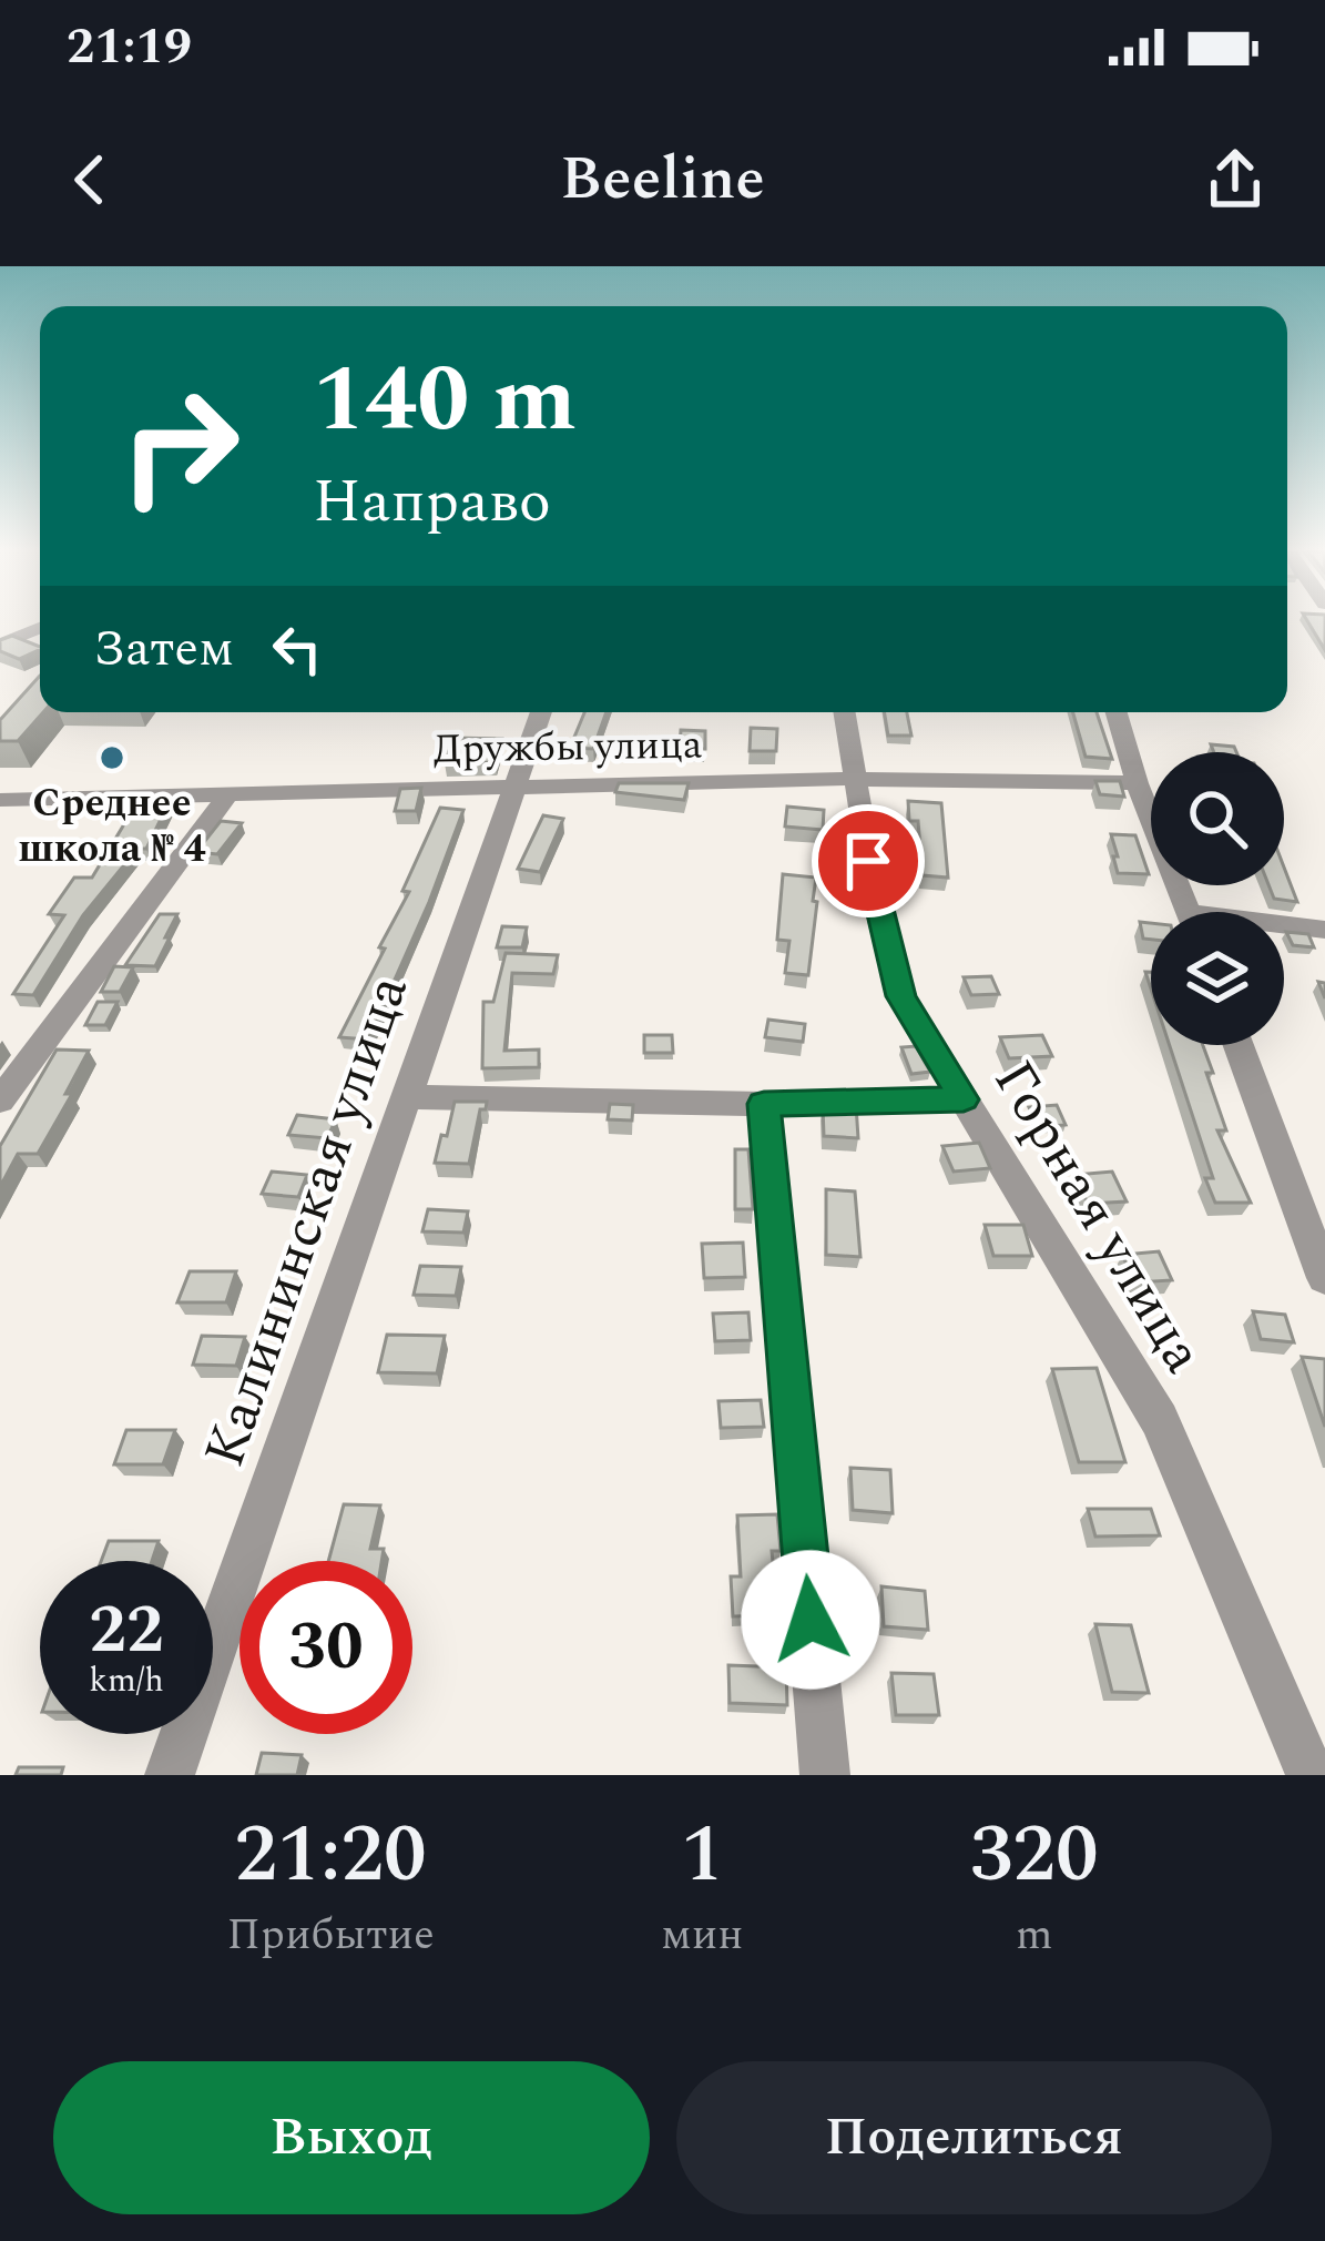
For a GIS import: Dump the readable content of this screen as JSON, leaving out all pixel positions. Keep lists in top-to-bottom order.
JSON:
{
  "streets": {
    "street": ["Дружбы улица", "Горная улица", "Калининская улица"]
  },
  "crossings": [
    ["Дружбы улица", "Горная улица"],
    ["Дружбы улица", "Калининская улица"]
  ],
  "places": ["Среднее школа № 4"],
  "page": {
    "status": "21:19",
    "header": "Beeline",
    "turn": ["140 m", "Направо"],
    "then": "Затем",
    "speed": "22 km/h",
    "limit": "30",
    "eta": [
      "21:20",
      "Прибытие",
      "1",
      "мин",
      "320",
      "m"
    ],
    "buttons": ["Выход", "Поделиться"]
  }
}
